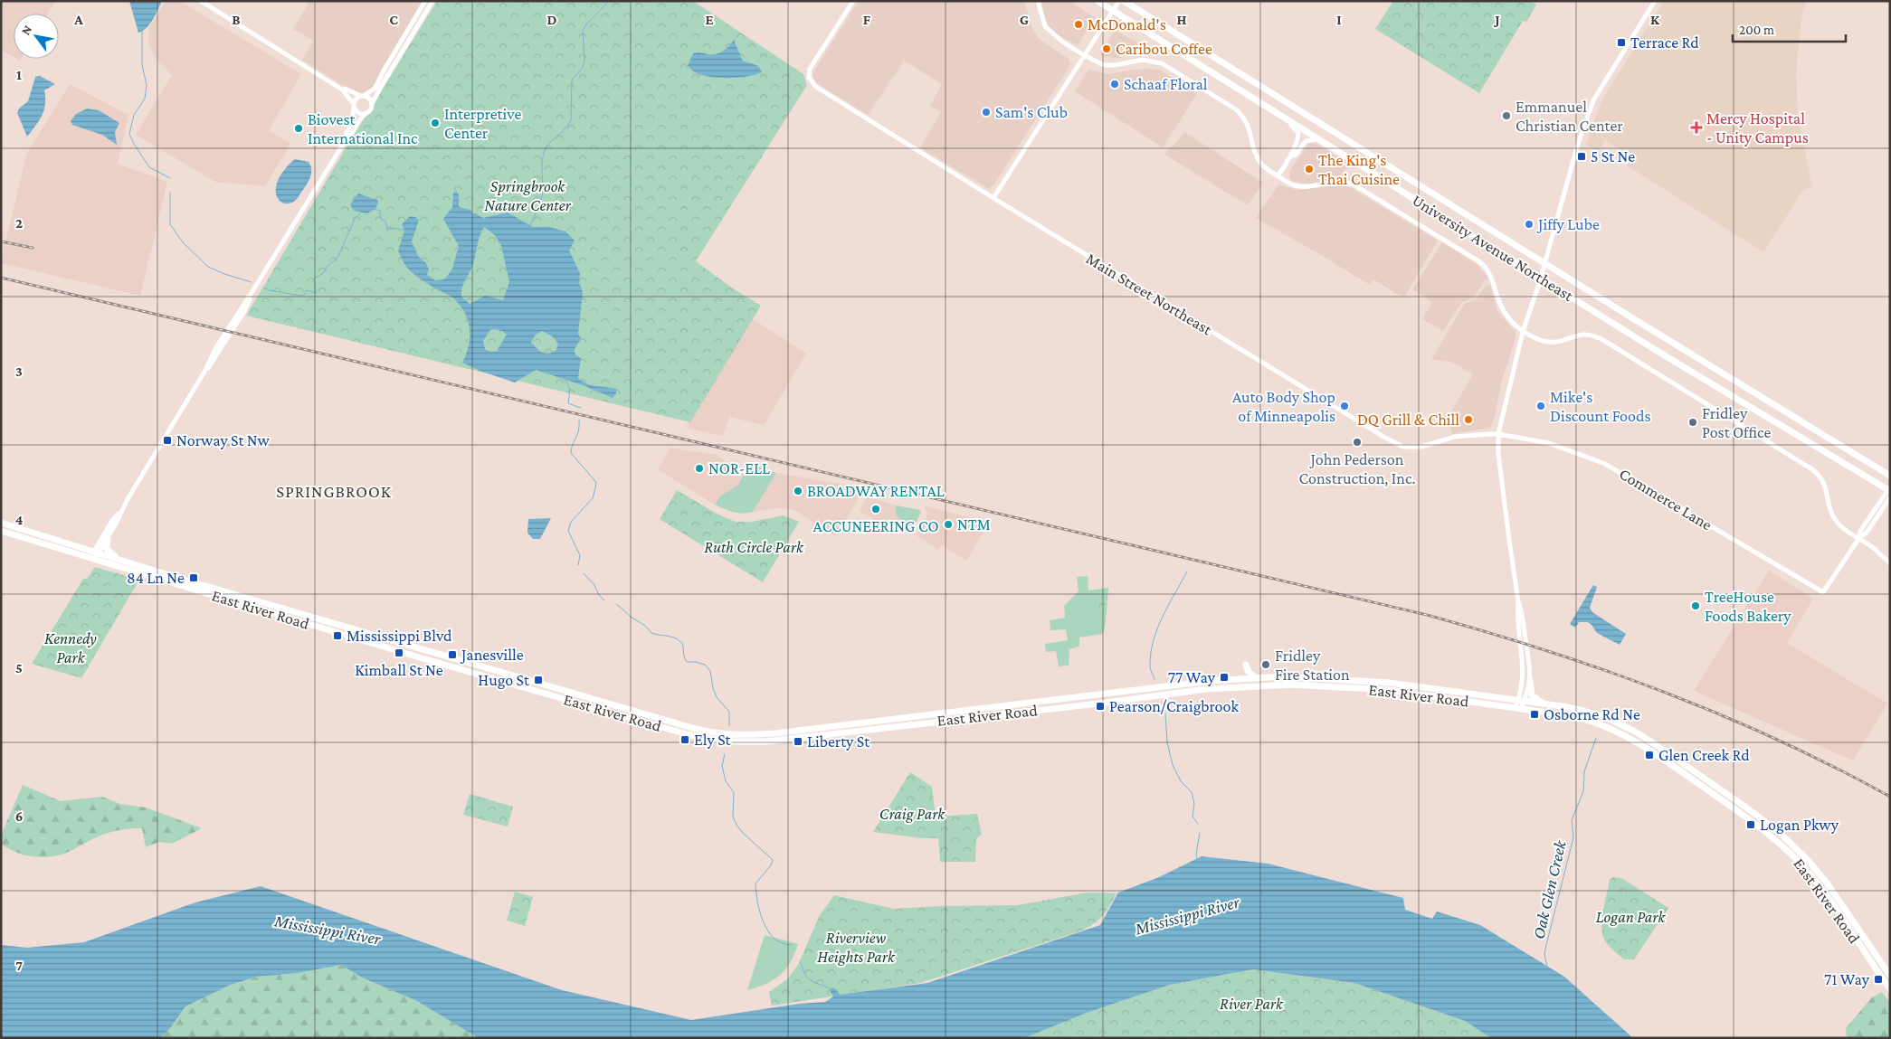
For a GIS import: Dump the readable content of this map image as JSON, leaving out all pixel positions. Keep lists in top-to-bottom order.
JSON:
{
  "streets": {
    "main road": ["University Avenue Northeast", "East River Road"],
    "street": ["Main Street Northeast", "Commerce Lane"]
  },
  "crossings": [
    ["Main Street Northeast", "Commerce Lane"]
  ],
  "districts": ["SPRINGBROOK"],
  "water": ["Oak Glen Creek", "Mississippi River"],
  "parks": [
    "Springbrook Nature Center",
    "Ruth Circle Park",
    "Kennedy Park",
    "Craig Park",
    "Logan Park",
    "Riverview Heights Park",
    "River Park"
  ],
  "places": {
    "other": [
      "McDonald's",
      "Caribou Coffee",
      "Schaaf Floral",
      "Sam's Club",
      "Emmanuel Christian Center",
      "Interpretive Center",
      "Biovest International Inc",
      "The King's Thai Cuisine",
      "Jiffy Lube",
      "Auto Body Shop of Minneapolis",
      "Mike's Discount Foods",
      "DQ Grill & Chill",
      "Fridley Post Office",
      "John Pederson Construction, Inc.",
      "NOR-ELL",
      "BROADWAY RENTAL",
      "ACCUNEERING CO",
      "NTM",
      "TreeHouse Foods Bakery",
      "Fridley Fire Station"
    ],
    "transit": [
      "Terrace Rd",
      "5 St Ne",
      "Norway St Nw",
      "84 Ln Ne",
      "Mississippi Blvd",
      "Kimball St Ne",
      "Janesville",
      "77 Way",
      "Hugo St",
      "Pearson/Craigbrook",
      "Osborne Rd Ne",
      "Ely St",
      "Liberty St",
      "Glen Creek Rd",
      "Logan Pkwy",
      "71 Way"
    ],
    "health": ["Mercy Hospital - Unity Campus"]
  },
  "scale_bar": "200 m",
  "north": "top left",
  "grid": {
    "columns": [
      "A",
      "B",
      "C",
      "D",
      "E",
      "F",
      "G",
      "H",
      "I",
      "J",
      "K"
    ],
    "rows": [
      "1",
      "2",
      "3",
      "4",
      "5",
      "6",
      "7"
    ]
  }
}
